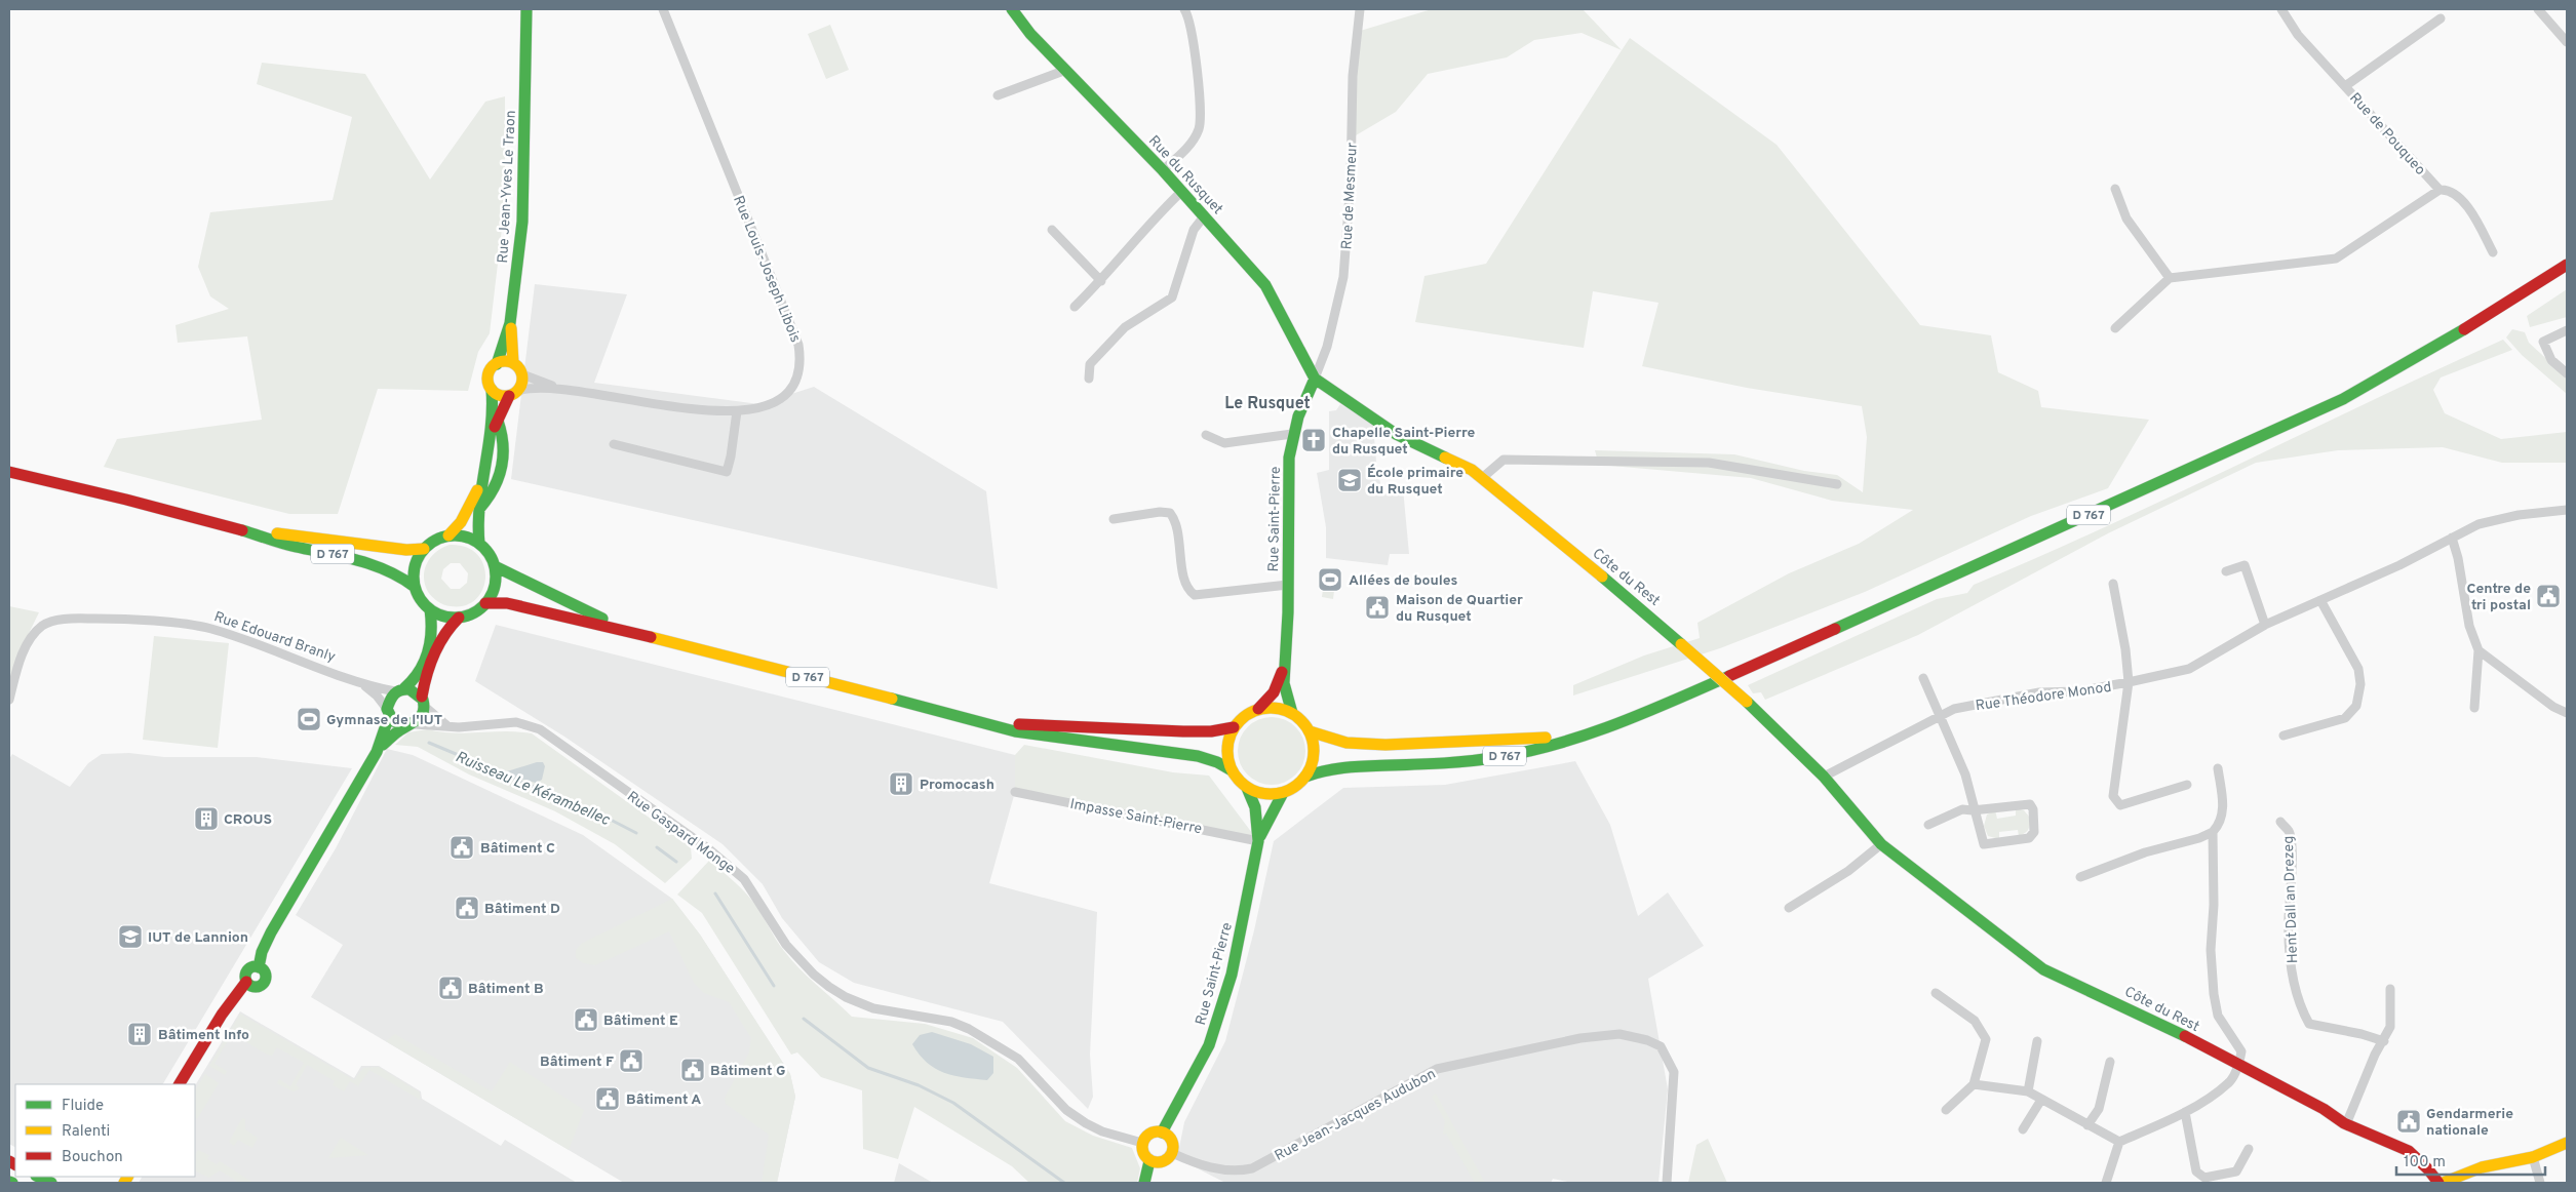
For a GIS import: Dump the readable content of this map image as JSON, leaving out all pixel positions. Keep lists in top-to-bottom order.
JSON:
{
  "streets": {
    "main road": [
      "Rue du Rusquet",
      "Rue Jean-Yves Le Traon",
      "D 767",
      "Rue Saint-Pierre",
      "Côte du Rest"
    ],
    "street": [
      "Rue de Pouqueo",
      "Rue de Mesmeur",
      "Rue Louis-Joseph Libois",
      "Rue Edouard Branly",
      "Rue Théodore Monod",
      "Impasse Saint-Pierre",
      "Rue Gaspard Monge",
      "Hent Dall an Drezeg",
      "Rue Jean-Jacques Audubon"
    ]
  },
  "crossings": [
    ["Rue du Rusquet", "Rue de Mesmeur"],
    ["Rue du Rusquet", "Rue Saint-Pierre"],
    ["Rue du Rusquet", "Côte du Rest"],
    ["Rue Jean-Yves Le Traon", "Rue Louis-Joseph Libois"],
    ["Rue de Mesmeur", "Rue Saint-Pierre"],
    ["Rue de Mesmeur", "Côte du Rest"],
    ["D 767", "Rue Saint-Pierre"],
    ["Rue Saint-Pierre", "Côte du Rest"],
    ["Rue Saint-Pierre", "Impasse Saint-Pierre"],
    ["Rue Saint-Pierre", "Rue Gaspard Monge"],
    ["Rue Saint-Pierre", "Rue Jean-Jacques Audubon"],
    ["Côte du Rest", "Rue Théodore Monod"],
    ["Rue Edouard Branly", "Rue Gaspard Monge"],
    ["Rue Gaspard Monge", "Rue Jean-Jacques Audubon"]
  ],
  "districts": ["Le Rusquet"],
  "water": ["Ruisseau Le Kérambellec"],
  "places": {
    "church": ["Chapelle Saint-Pierre du Rusquet"],
    "school or university": ["École primaire du Rusquet", "IUT de Lannion"],
    "sports": ["Allées de boules", "Gymnase de l'IUT"],
    "public building": [
      "Centre de tri postal",
      "Maison de Quartier du Rusquet",
      "Bâtiment C",
      "Bâtiment D",
      "Bâtiment B",
      "Bâtiment E",
      "Bâtiment F",
      "Bâtiment G",
      "Bâtiment A",
      "Gendarmerie nationale"
    ],
    "building": ["Promocash", "CROUS", "Bâtiment Info"]
  },
  "legend": ["Fluide", "Ralenti", "Bouchon"],
  "scale_bar": "100 m"
}
